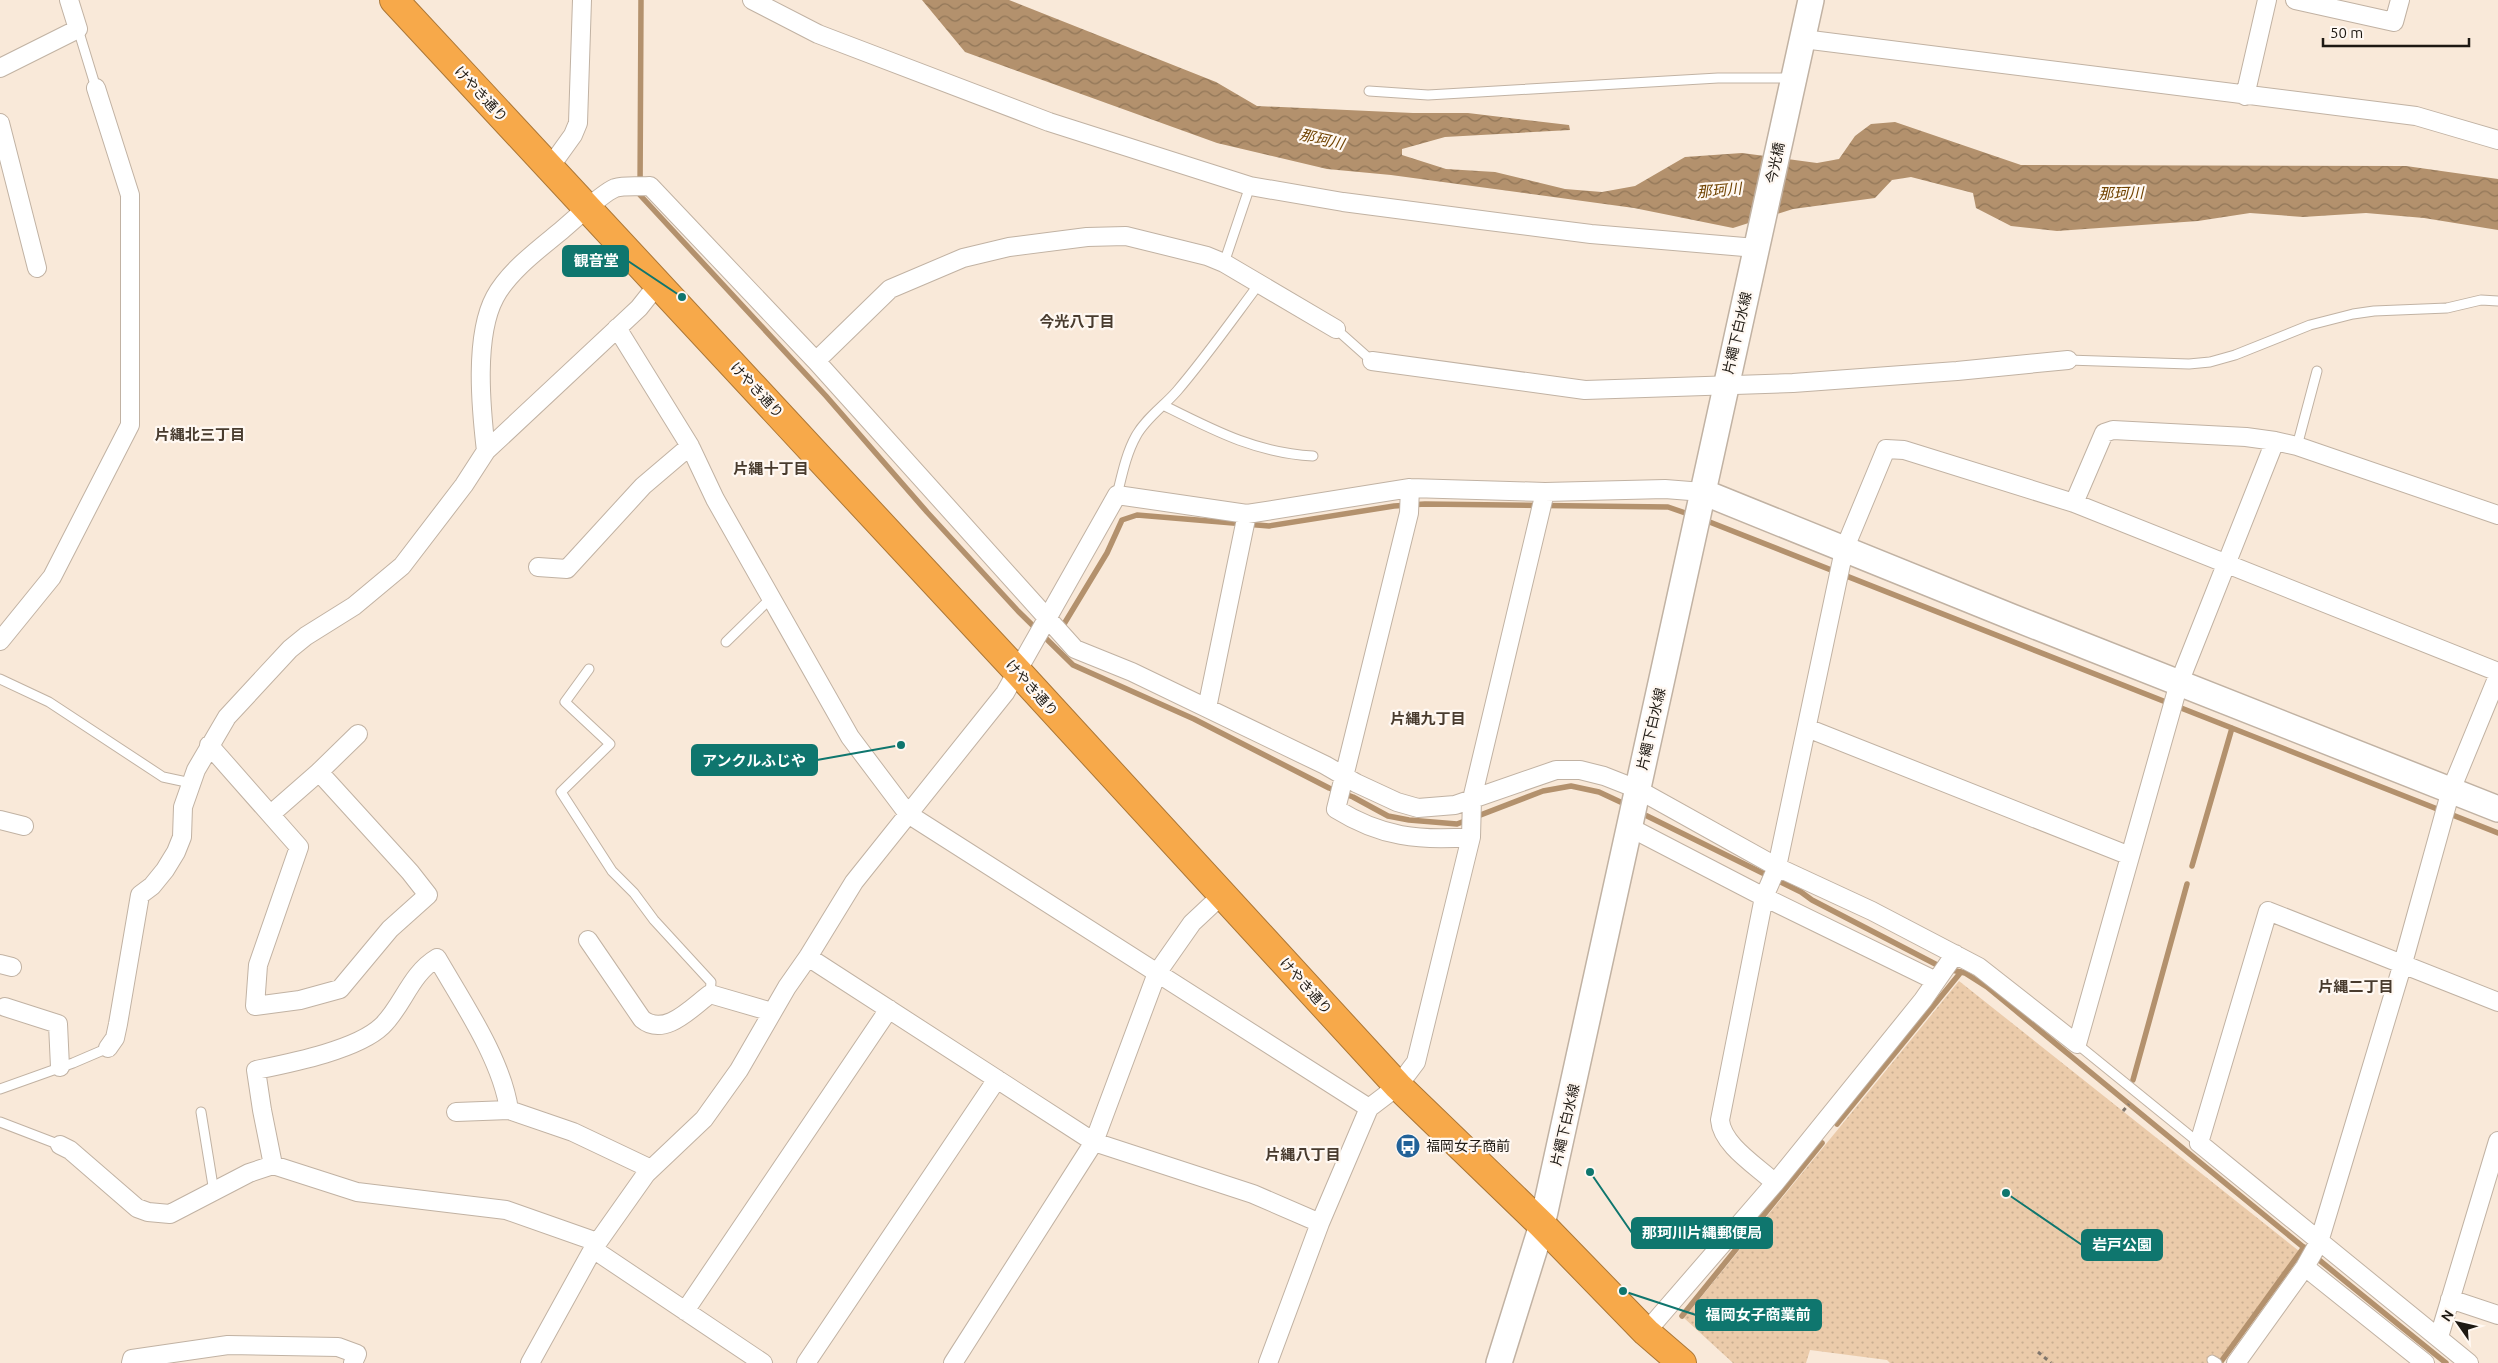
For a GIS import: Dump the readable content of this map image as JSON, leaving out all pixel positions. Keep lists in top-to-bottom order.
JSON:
{
  "streets": {
    "highway": ["けやき通り"],
    "main road": ["今光橋", "片繩下白水線"]
  },
  "crossings": [
    ["けやき通り", "片繩下白水線"],
    ["今光橋", "片繩下白水線"]
  ],
  "districts": [
    "今光八丁目",
    "片縄北三丁目",
    "片縄十丁目",
    "片縄九丁目",
    "片縄二丁目",
    "片縄八丁目"
  ],
  "water": ["那珂川"],
  "places": {
    "other": [
      "観音堂",
      "アンクルふじや",
      "那珂川片縄郵便局",
      "岩戸公園",
      "福岡女子商業前"
    ],
    "bus stop": ["福岡女子商前"]
  },
  "scale_bar": "50 m",
  "north": "top left"
}
